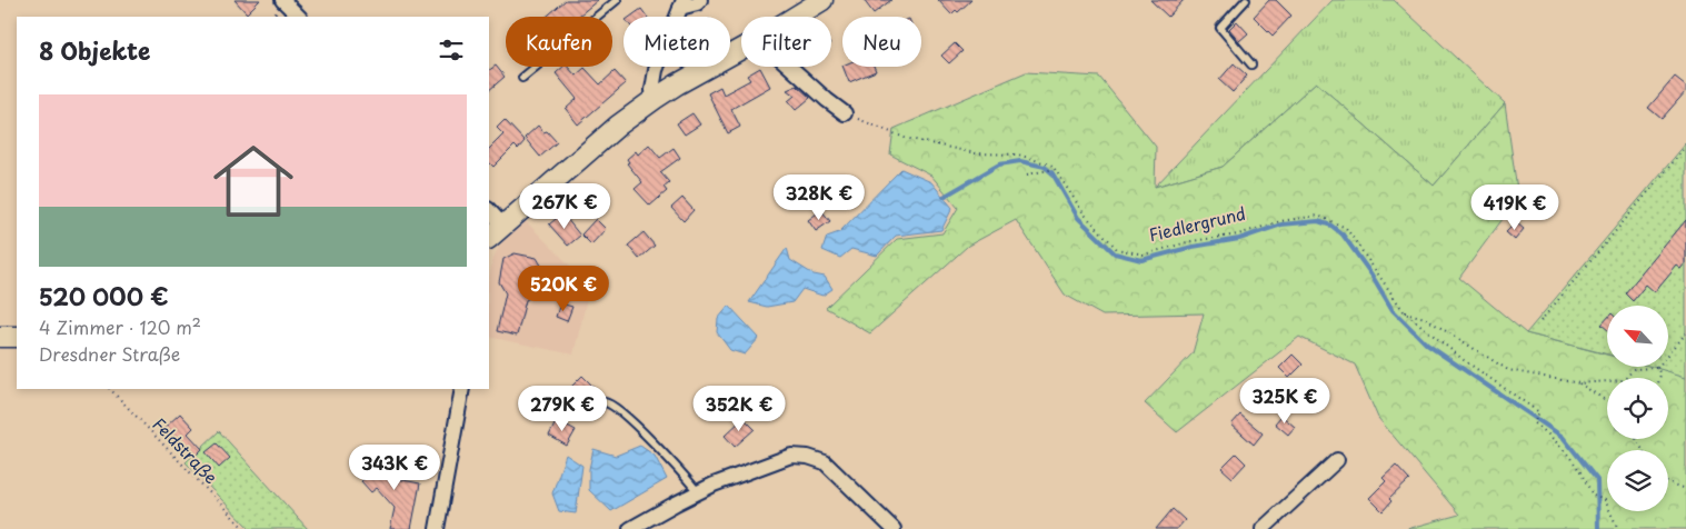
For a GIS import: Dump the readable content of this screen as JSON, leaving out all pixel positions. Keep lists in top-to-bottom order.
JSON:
{
  "streets": {
    "path": ["Fiedlergrund", "Feldstraße"]
  },
  "north": "top left",
  "page": {
    "chip": [
      "Kaufen",
      "Mieten",
      "Filter",
      "Neu"
    ],
    "heading": "8 Objekte",
    "list": [
      {
        "name": "520 000 €",
        "note": "4 Zimmer · 120 m² · Dresdner Straße"
      }
    ],
    "price": [
      "328K €",
      "267K €",
      "419K €",
      "520K €",
      "325K €",
      "279K €",
      "352K €",
      "343K €"
    ]
  }
}
